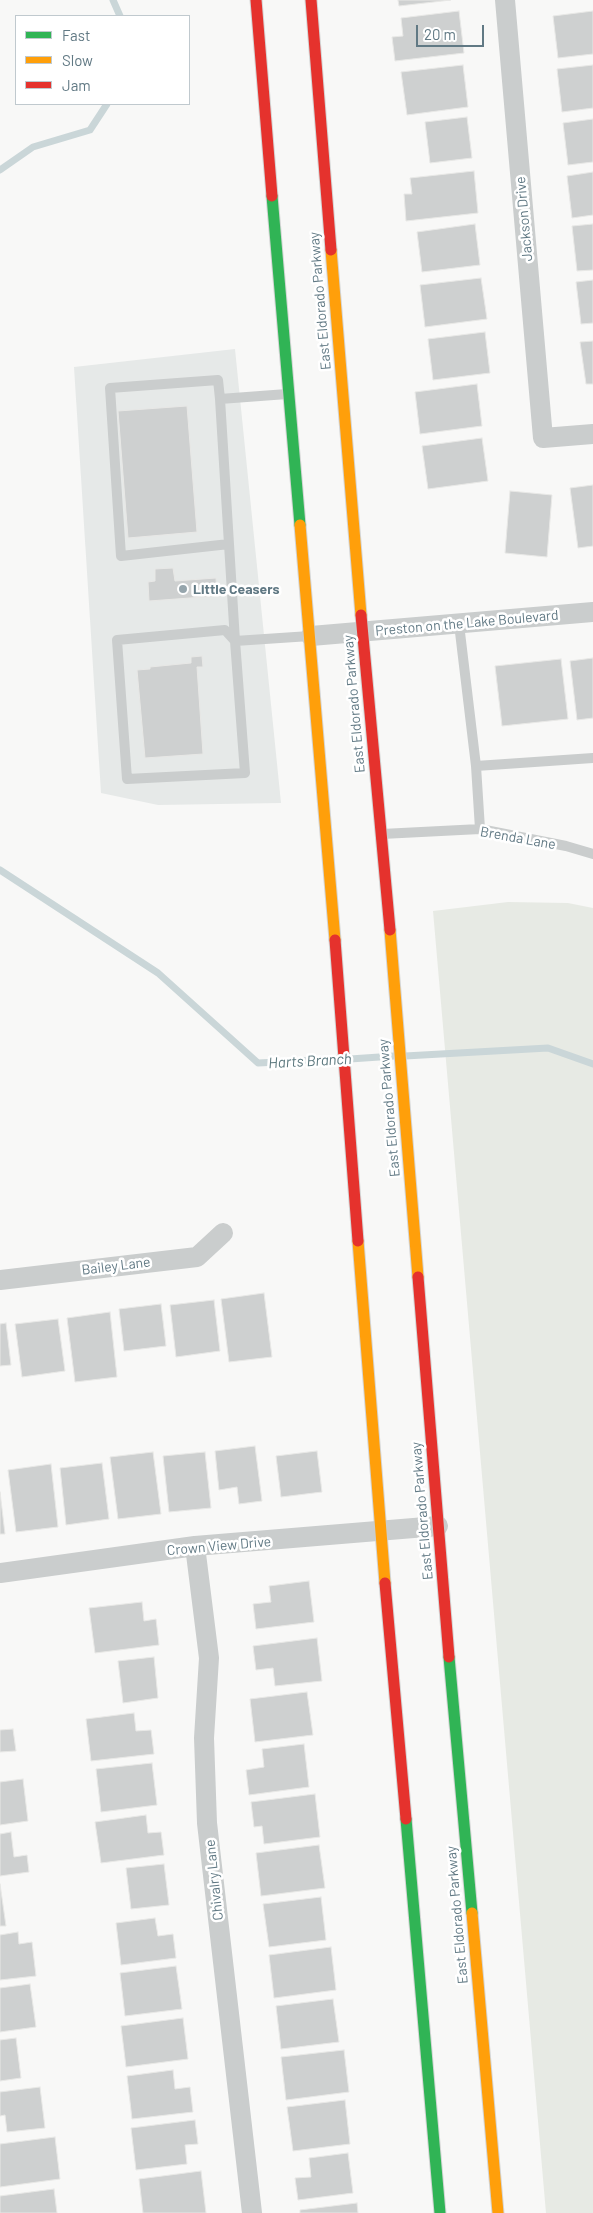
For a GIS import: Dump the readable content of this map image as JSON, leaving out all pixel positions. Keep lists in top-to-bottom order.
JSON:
{
  "streets": {
    "main road": ["East Eldorado Parkway"],
    "street": [
      "Jackson Drive",
      "Preston on the Lake Boulevard",
      "Bailey Lane",
      "Crown View Drive",
      "Chivalry Lane"
    ],
    "lane": ["Brenda Lane"]
  },
  "crossings": [
    ["East Eldorado Parkway", "Preston on the Lake Boulevard"],
    ["East Eldorado Parkway", "Brenda Lane"],
    ["East Eldorado Parkway", "Crown View Drive"],
    ["Crown View Drive", "Chivalry Lane"]
  ],
  "water": ["Harts Branch"],
  "places": ["Little Ceasers"],
  "legend": ["Fast", "Slow", "Jam"],
  "scale_bar": "20 m"
}
